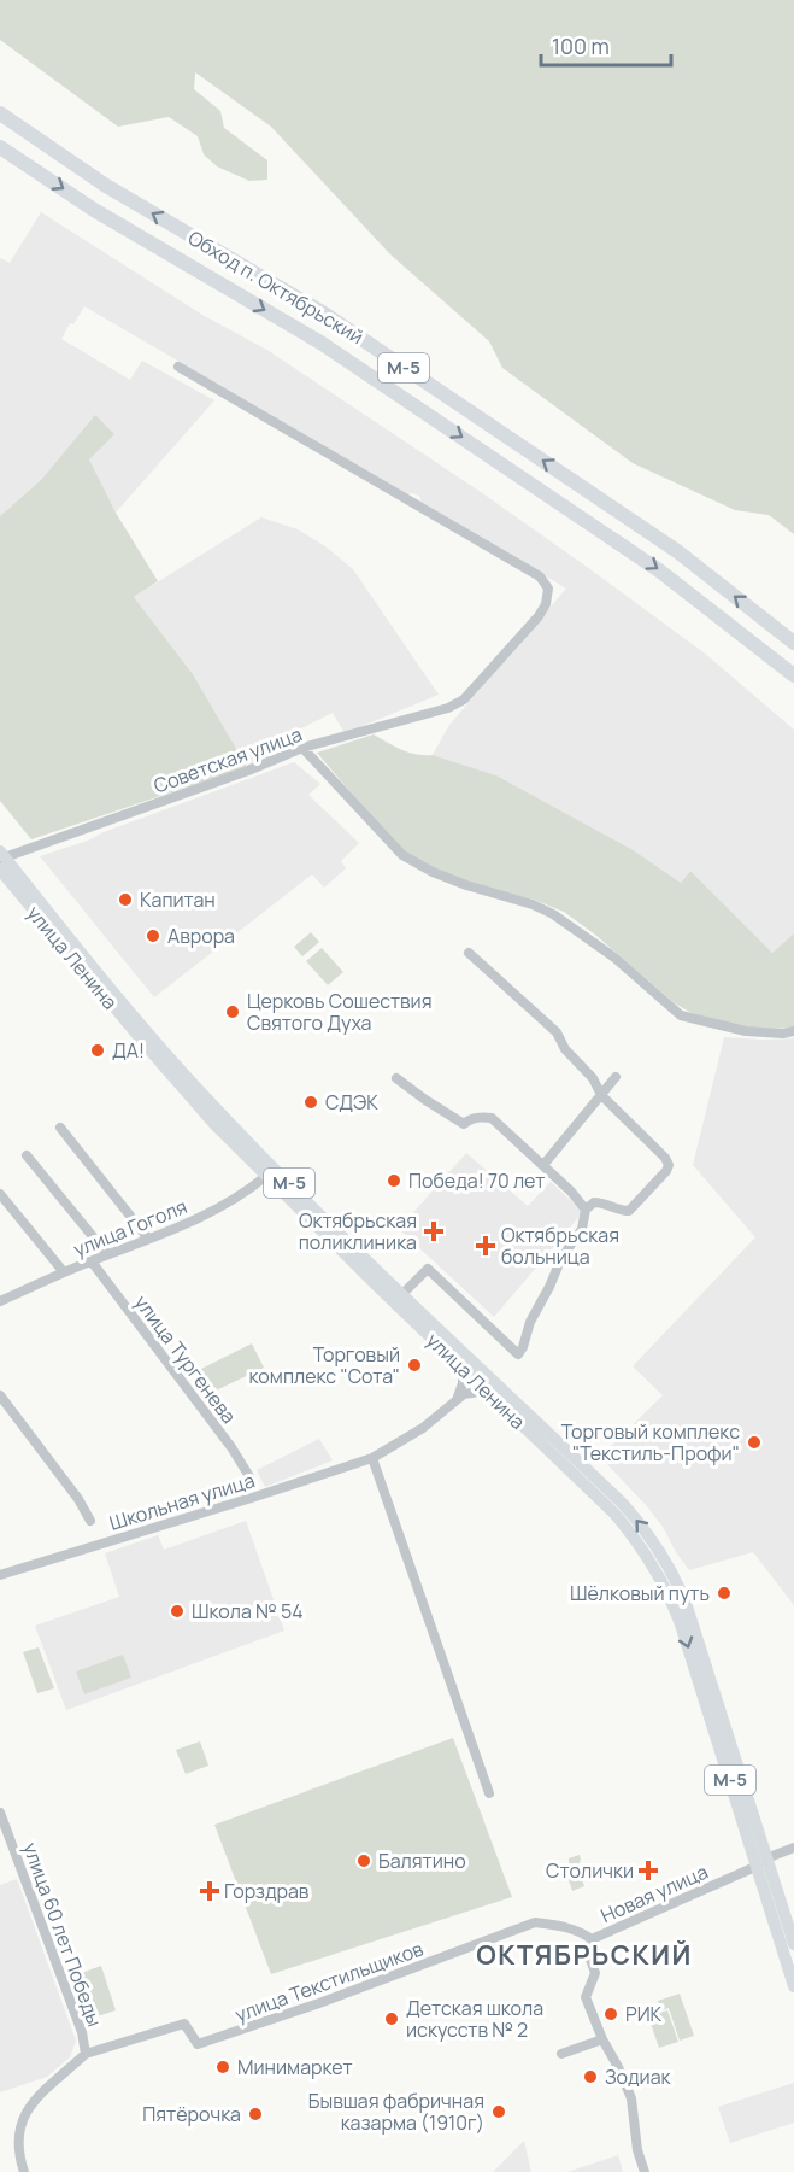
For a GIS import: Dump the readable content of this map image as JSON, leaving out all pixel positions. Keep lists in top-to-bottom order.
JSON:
{
  "streets": {
    "highway": ["Обход п. Октябрьский", "М-5"],
    "main road": ["улица Ленина"],
    "street": [
      "Советская улица",
      "улица Гоголя",
      "улица Тургенева",
      "Школьная улица",
      "Новая улица",
      "улица 60 лет Победы",
      "улица Текстильщиков"
    ]
  },
  "crossings": [
    ["Советская улица", "улица Ленина"],
    ["улица Ленина", "улица Гоголя"],
    ["улица Ленина", "Новая улица"],
    ["улица Гоголя", "улица Тургенева"],
    ["Новая улица", "улица Текстильщиков"],
    ["улица 60 лет Победы", "улица Текстильщиков"]
  ],
  "districts": ["ОКТЯБРЬСКИЙ"],
  "places": {
    "other": [
      "Капитан",
      "Аврора",
      "Церковь Сошествия Святого Духа",
      "ДА!",
      "СДЭК",
      "Победа! 70 лет",
      "Торговый комплекс \"Сота\"",
      "Торговый комплекс \"Текстиль-Профи\"",
      "Шёлковый путь",
      "Школа № 54",
      "Балятино",
      "РИК",
      "Детская школа искусств № 2",
      "Минимаркет",
      "Зодиак",
      "Бывшая фабричная казарма (1910г)",
      "Пятёрочка"
    ],
    "health": [
      "Октябрьская поликлиника",
      "Октябрьская больница",
      "Столички",
      "Горздрав"
    ]
  },
  "scale_bar": "100 m"
}
